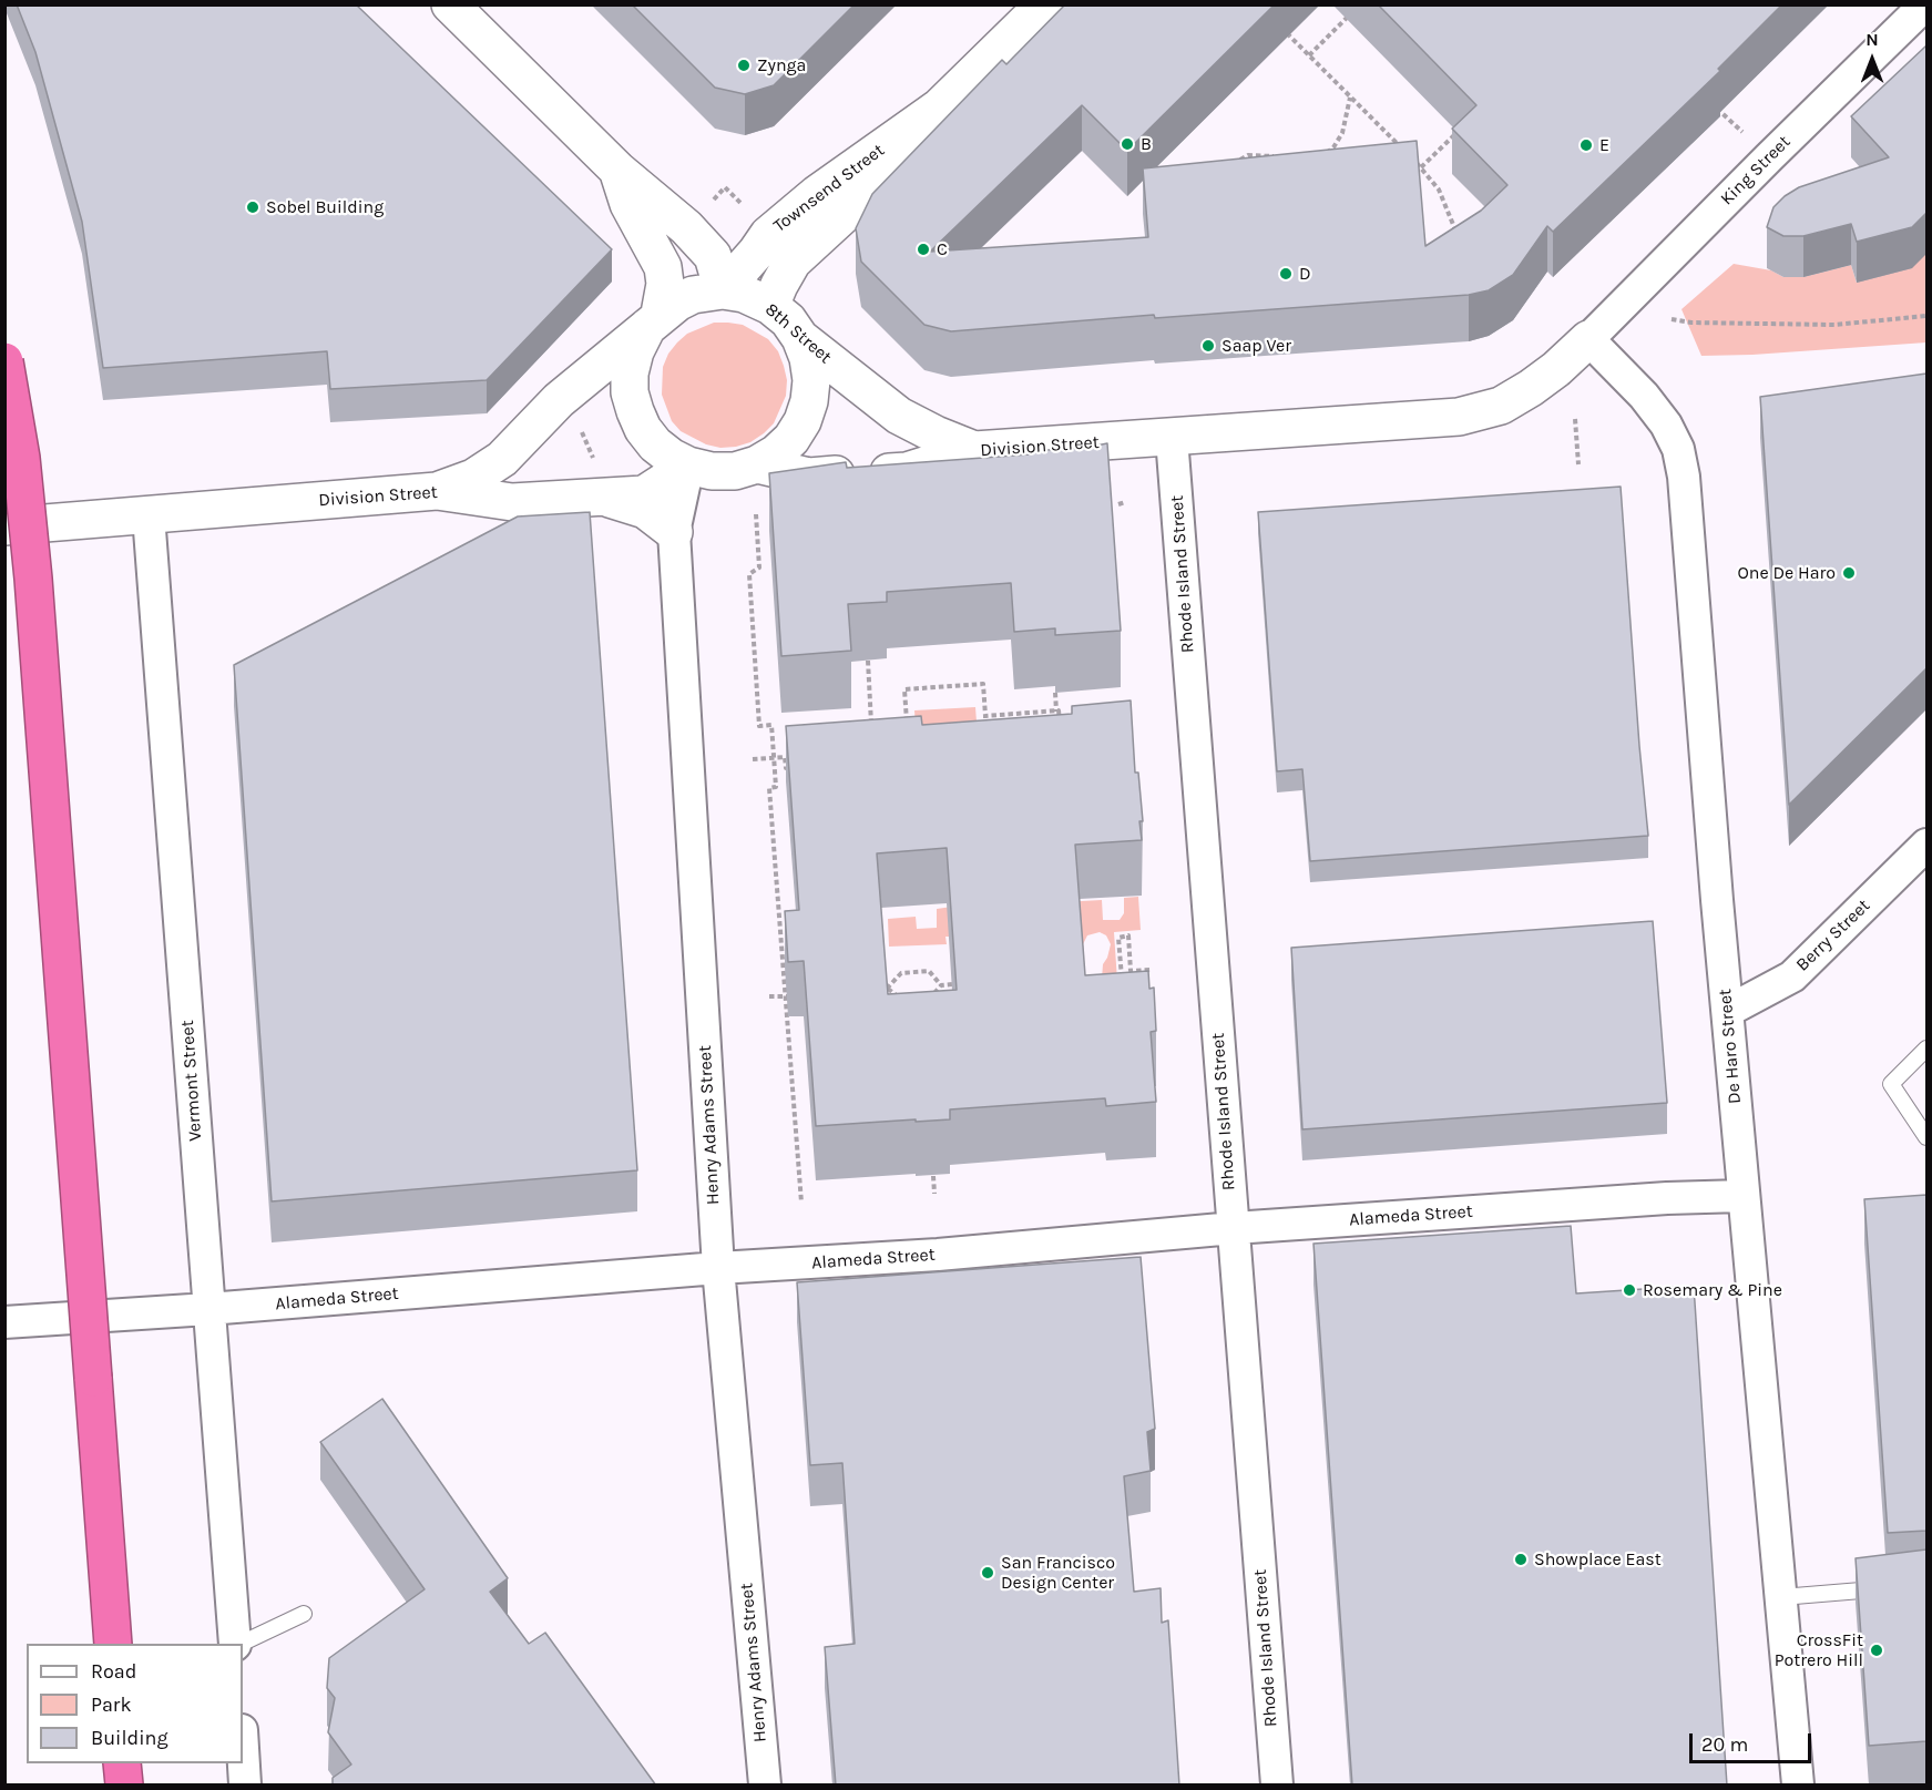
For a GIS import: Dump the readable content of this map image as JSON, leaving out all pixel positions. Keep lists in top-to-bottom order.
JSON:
{
  "streets": {
    "street": [
      "King Street",
      "Townsend Street",
      "8th Street",
      "Division Street",
      "Rhode Island Street",
      "Berry Street",
      "De Haro Street",
      "Vermont Street",
      "Henry Adams Street",
      "Alameda Street"
    ]
  },
  "crossings": [
    ["King Street", "Division Street"],
    ["King Street", "De Haro Street"],
    ["Townsend Street", "8th Street"],
    ["Townsend Street", "Division Street"],
    ["Townsend Street", "Henry Adams Street"],
    ["8th Street", "Division Street"],
    ["8th Street", "Henry Adams Street"],
    ["Division Street", "Rhode Island Street"],
    ["Division Street", "De Haro Street"],
    ["Division Street", "Vermont Street"],
    ["Division Street", "Henry Adams Street"],
    ["Rhode Island Street", "Alameda Street"],
    ["Berry Street", "De Haro Street"],
    ["De Haro Street", "Alameda Street"],
    ["Vermont Street", "Alameda Street"],
    ["Henry Adams Street", "Alameda Street"]
  ],
  "places": [
    "Zynga",
    "B",
    "E",
    "Sobel Building",
    "C",
    "D",
    "Saap Ver",
    "One De Haro",
    "Rosemary & Pine",
    "Showplace East",
    "San Francisco Design Center",
    "CrossFit Potrero Hill"
  ],
  "legend": ["Road", "Park", "Building"],
  "scale_bar": "20 m",
  "north": "top"
}
